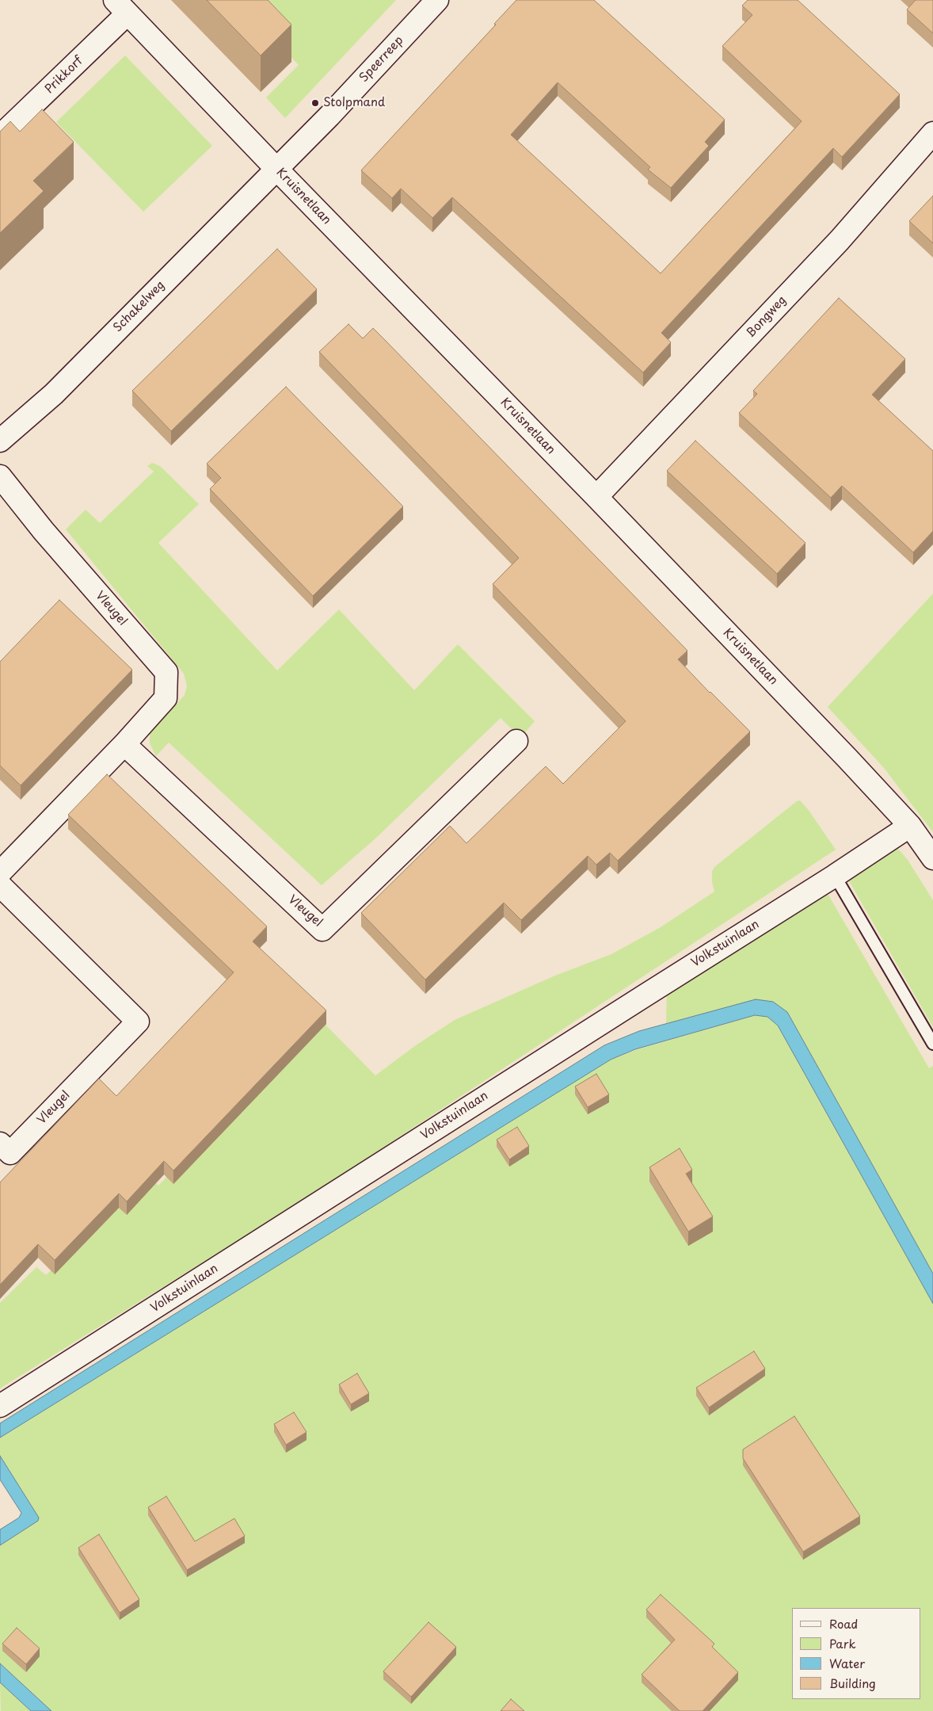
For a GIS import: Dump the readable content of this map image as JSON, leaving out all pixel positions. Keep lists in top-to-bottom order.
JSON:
{
  "streets": {
    "street": [
      "Speerreep",
      "Prikkorf",
      "Kruisnetlaan",
      "Schakelweg",
      "Bongweg",
      "Vleugel",
      "Volkstuinlaan"
    ]
  },
  "crossings": [
    ["Speerreep", "Kruisnetlaan"],
    ["Speerreep", "Schakelweg"],
    ["Prikkorf", "Kruisnetlaan"],
    ["Kruisnetlaan", "Schakelweg"],
    ["Kruisnetlaan", "Bongweg"],
    ["Kruisnetlaan", "Volkstuinlaan"]
  ],
  "places": ["Stolpmand"],
  "legend": [
    "Road",
    "Park",
    "Water",
    "Building"
  ]
}
